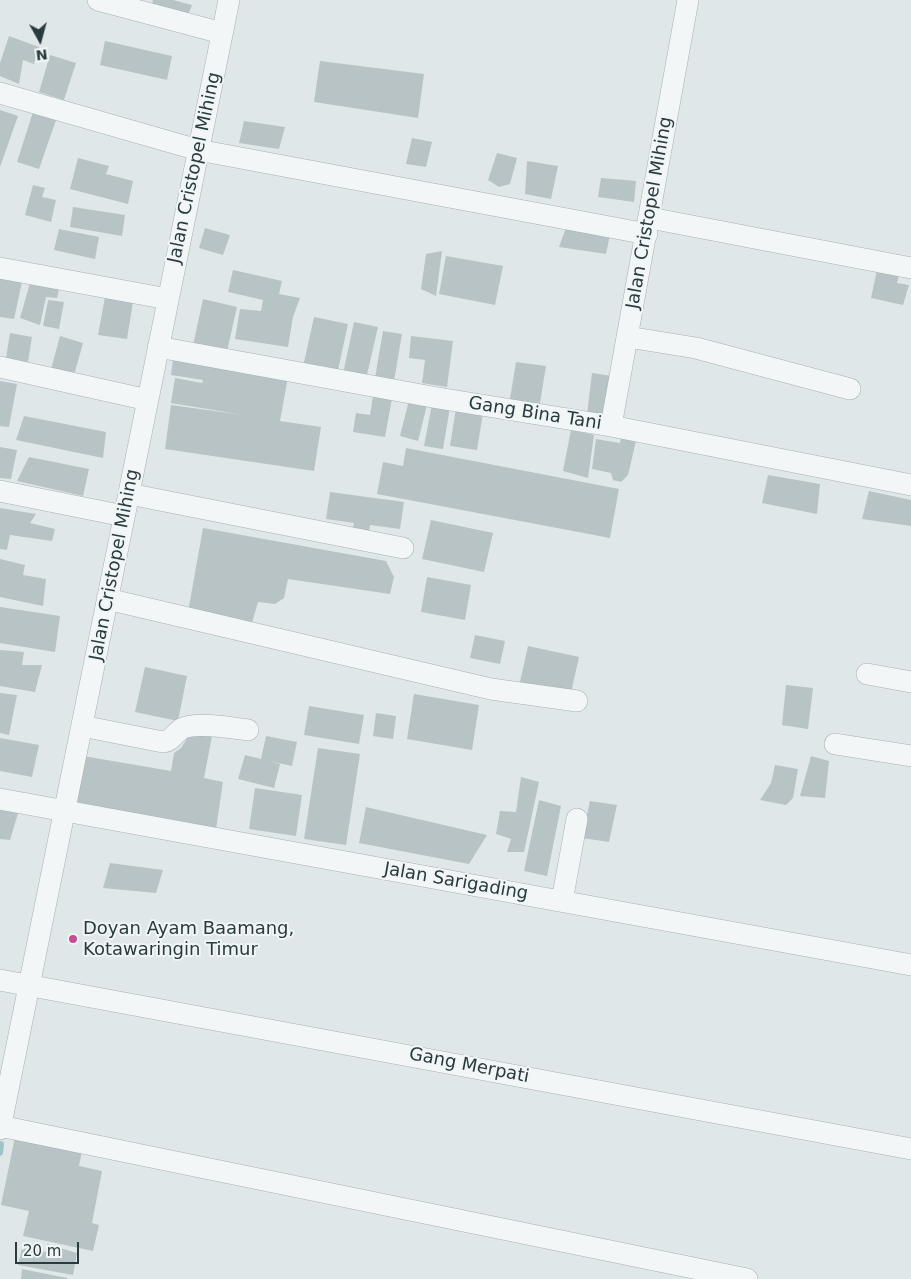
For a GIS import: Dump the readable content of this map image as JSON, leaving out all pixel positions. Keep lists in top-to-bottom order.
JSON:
{
  "streets": {
    "street": [
      "Jalan Cristopel Mihing",
      "Gang Bina Tani",
      "Jalan Sarigading",
      "Gang Merpati"
    ]
  },
  "crossings": [
    ["Jalan Cristopel Mihing", "Gang Bina Tani"],
    ["Jalan Cristopel Mihing", "Jalan Sarigading"],
    ["Jalan Cristopel Mihing", "Gang Merpati"]
  ],
  "places": ["Doyan Ayam Baamang, Kotawaringin Timur"],
  "scale_bar": "20 m",
  "north": "bottom"
}
